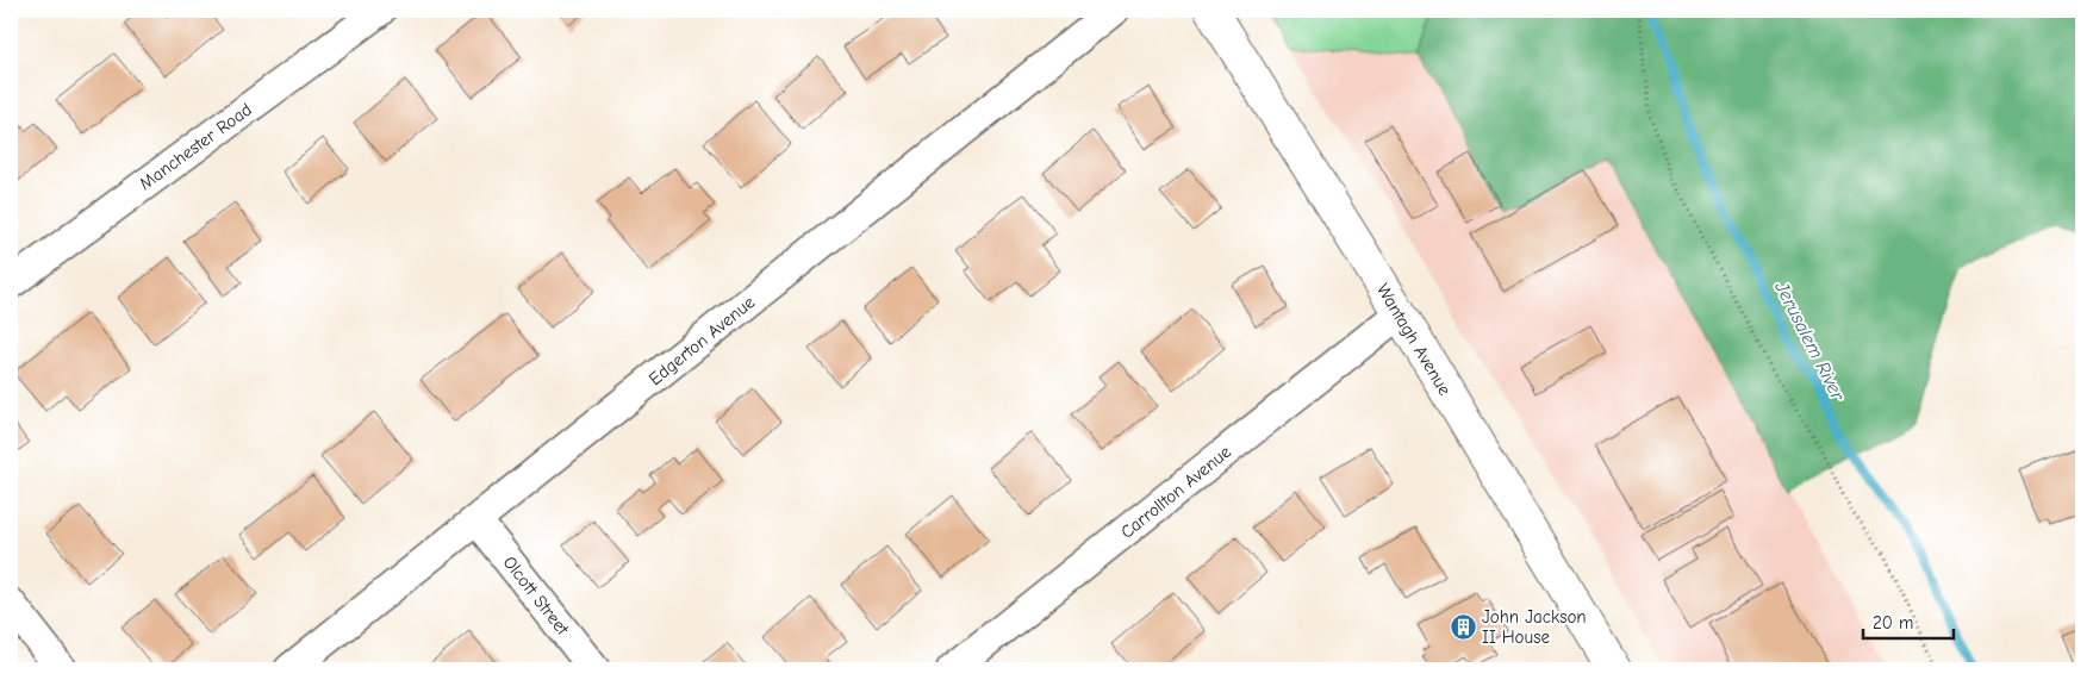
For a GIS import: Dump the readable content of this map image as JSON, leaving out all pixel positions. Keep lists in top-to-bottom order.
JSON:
{
  "streets": {
    "main road": ["Wantagh Avenue"],
    "street": [
      "Manchester Road",
      "Edgerton Avenue",
      "Carrollton Avenue",
      "Olcott Street"
    ]
  },
  "crossings": [
    ["Wantagh Avenue", "Carrollton Avenue"],
    ["Edgerton Avenue", "Olcott Street"]
  ],
  "water": ["Jerusalem River"],
  "places": {
    "building": ["John Jackson II House"]
  },
  "scale_bar": "20 m"
}
